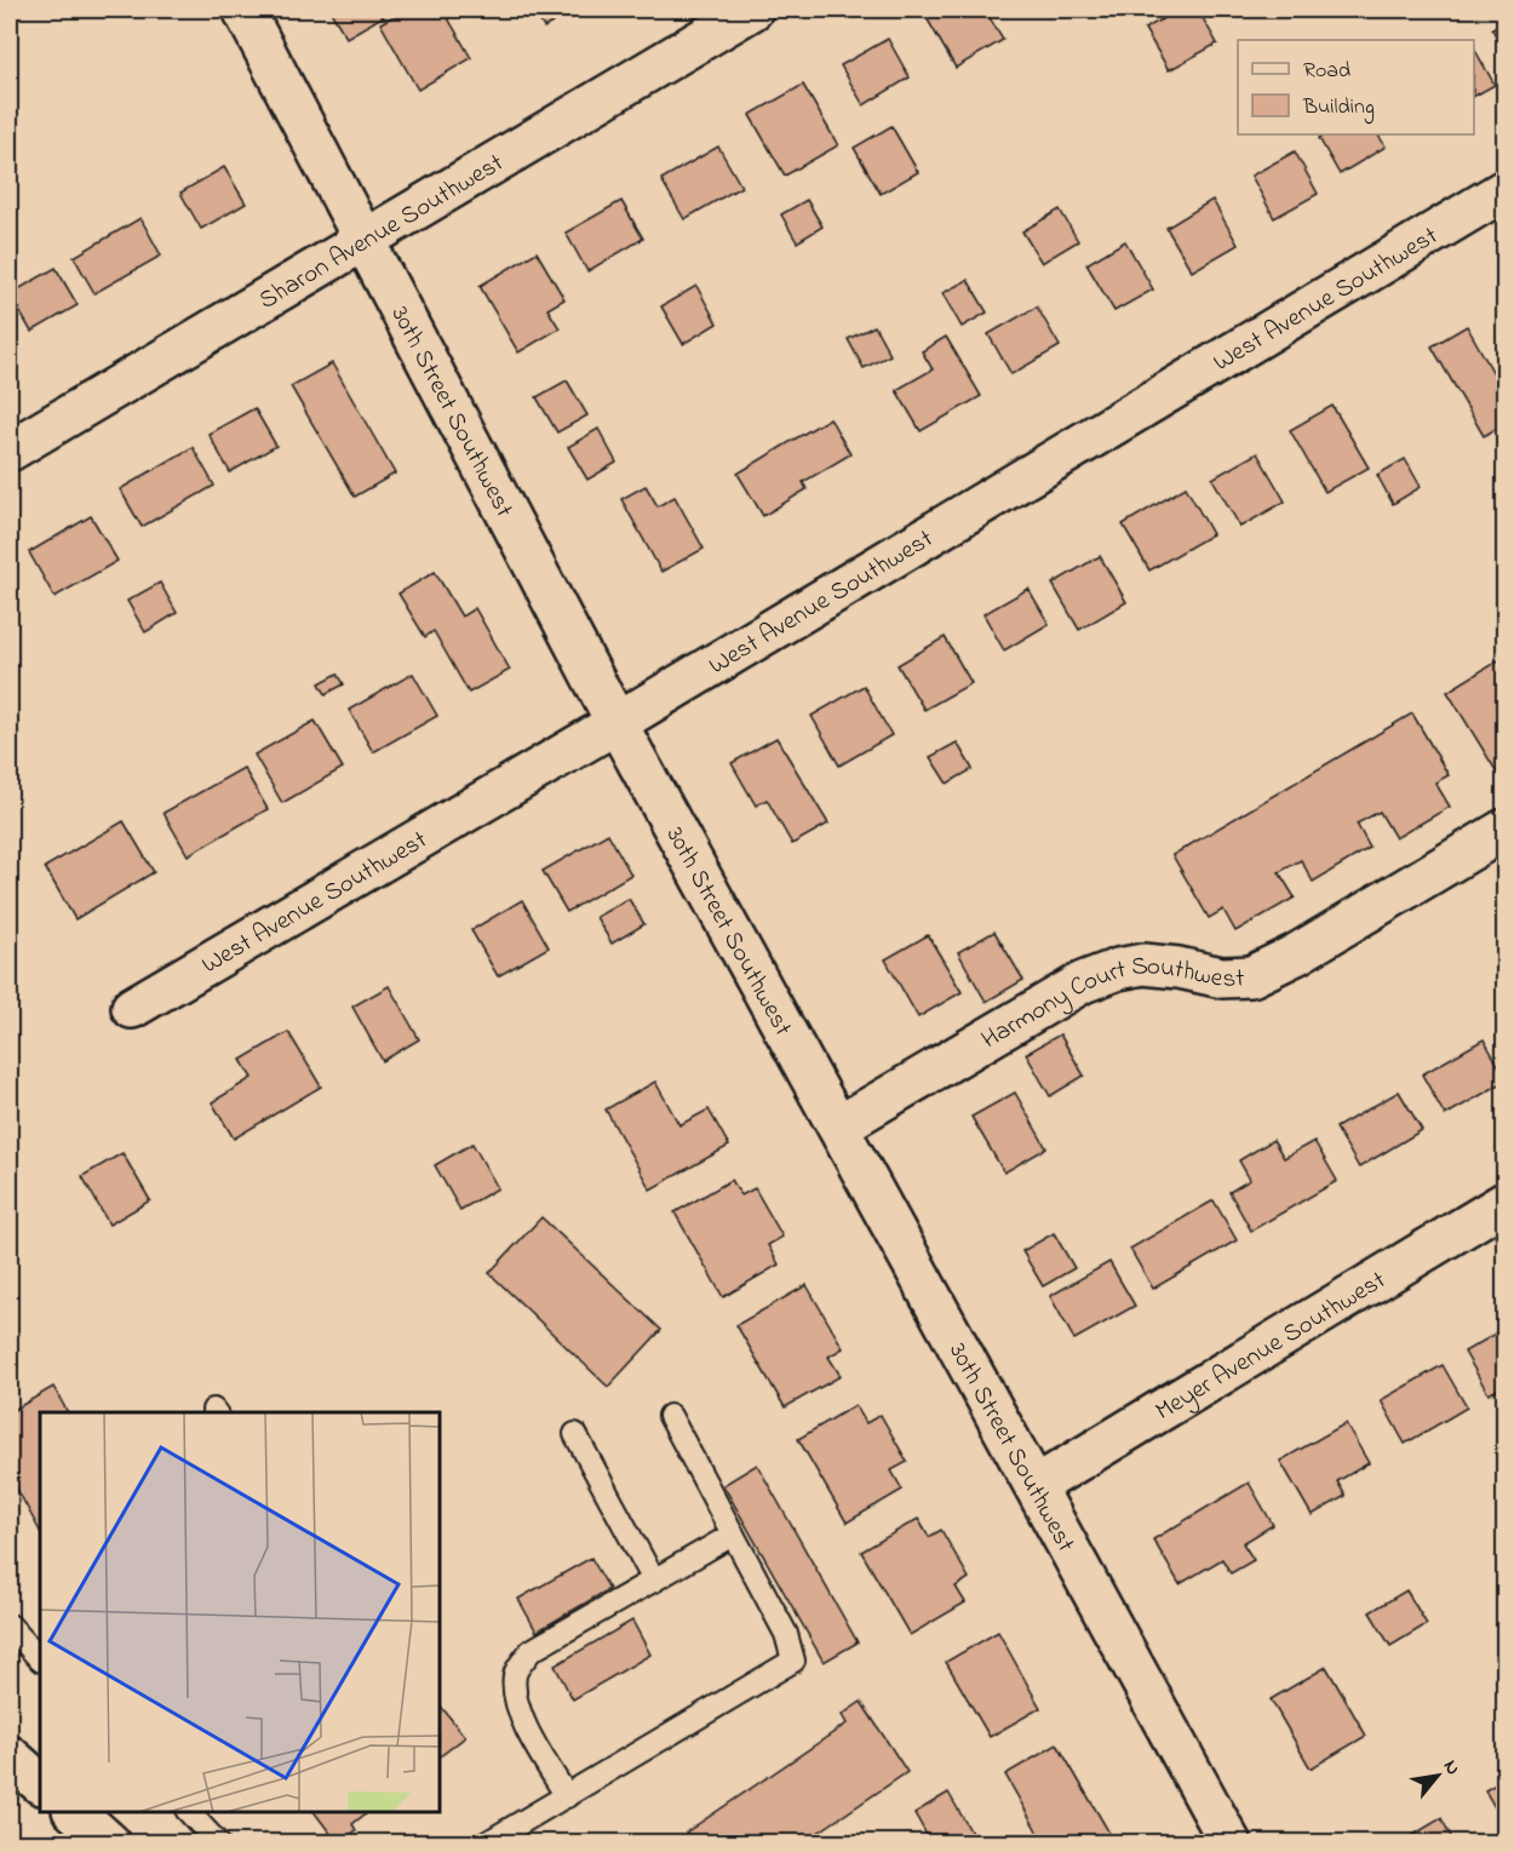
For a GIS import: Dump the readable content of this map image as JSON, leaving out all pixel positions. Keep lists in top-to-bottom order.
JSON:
{
  "streets": {
    "street": [
      "Sharon Avenue Southwest",
      "West Avenue Southwest",
      "30th Street Southwest",
      "Harmony Court Southwest",
      "Meyer Avenue Southwest"
    ]
  },
  "crossings": [
    ["Sharon Avenue Southwest", "30th Street Southwest"],
    ["West Avenue Southwest", "30th Street Southwest"],
    ["30th Street Southwest", "Harmony Court Southwest"],
    ["30th Street Southwest", "Meyer Avenue Southwest"]
  ],
  "legend": ["Road", "Building"],
  "north": "top right"
}
